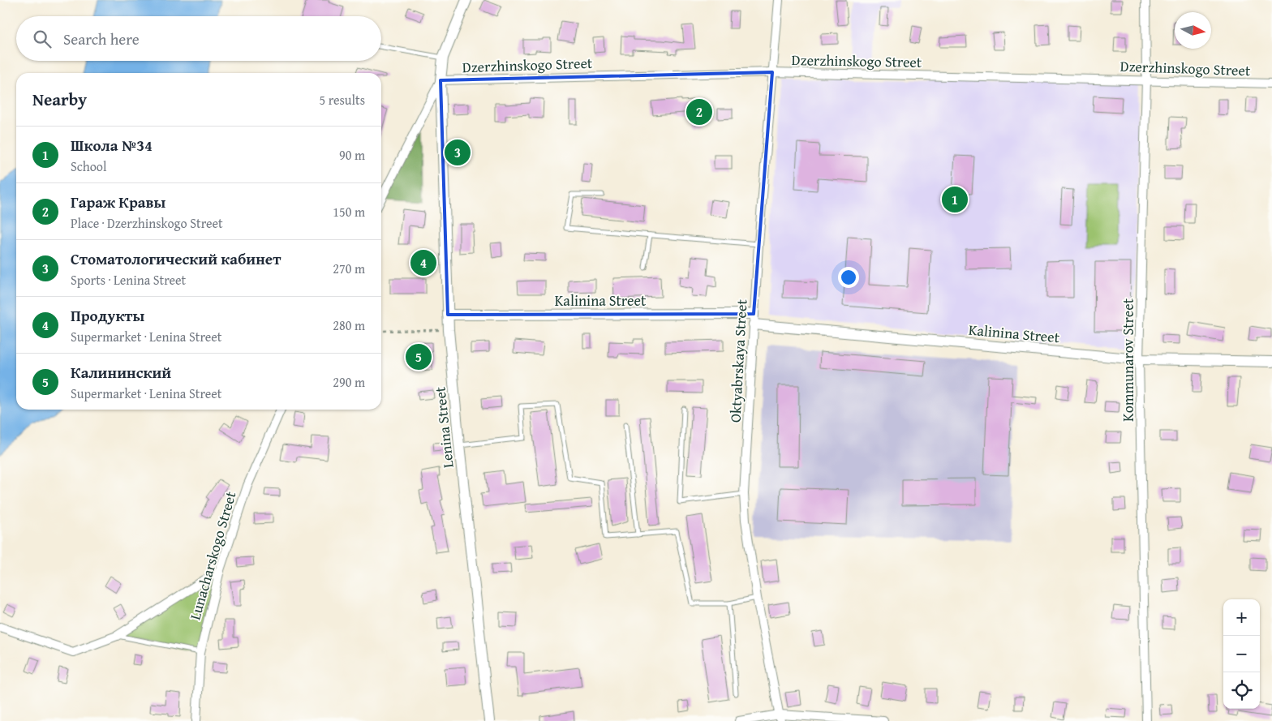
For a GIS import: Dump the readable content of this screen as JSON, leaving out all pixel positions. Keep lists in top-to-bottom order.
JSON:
{
  "streets": {
    "street": [
      "Dzerzhinskogo Street",
      "Kalinina Street",
      "Kommunarov Street",
      "Oktyabrskaya Street",
      "Lenina Street",
      "Lunacharskogo Street"
    ]
  },
  "crossings": [
    ["Dzerzhinskogo Street", "Kommunarov Street"],
    ["Dzerzhinskogo Street", "Oktyabrskaya Street"],
    ["Dzerzhinskogo Street", "Lenina Street"],
    ["Kalinina Street", "Kommunarov Street"],
    ["Kalinina Street", "Oktyabrskaya Street"],
    ["Kalinina Street", "Lenina Street"]
  ],
  "north": "right",
  "page": {
    "search": "Search here",
    "heading": ["Nearby", "5 results"],
    "pins": [
      "2",
      "3",
      "1",
      "4",
      "5"
    ],
    "list": [
      {
        "mark": "1",
        "name": "Школа №34",
        "note": "School",
        "value": "90 m"
      },
      {
        "mark": "2",
        "name": "Гараж Кравы",
        "note": "Place · Dzerzhinskogo Street",
        "value": "150 m"
      },
      {
        "mark": "3",
        "name": "Стоматологический кабинет",
        "note": "Sports · Lenina Street",
        "value": "270 m"
      },
      {
        "mark": "4",
        "name": "Продукты",
        "note": "Supermarket · Lenina Street",
        "value": "280 m"
      },
      {
        "mark": "5",
        "name": "Калининский",
        "note": "Supermarket · Lenina Street",
        "value": "290 m"
      }
    ],
    "map_buttons": ["+", "−"]
  }
}
